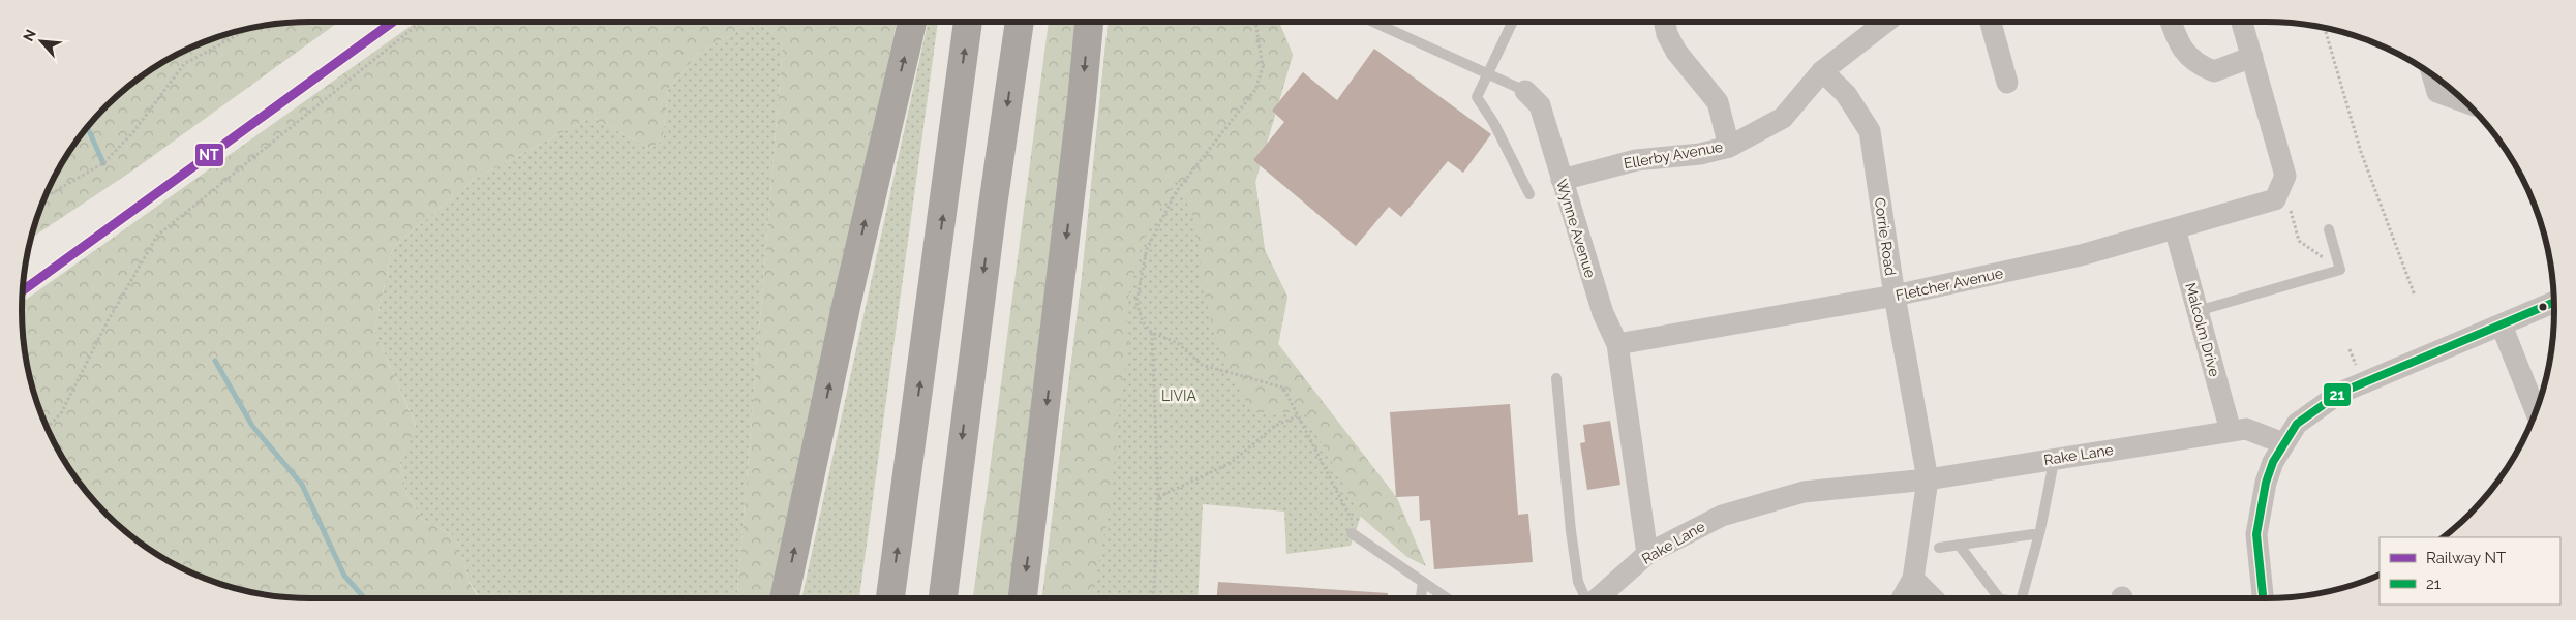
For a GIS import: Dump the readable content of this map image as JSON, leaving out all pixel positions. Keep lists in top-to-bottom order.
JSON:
{
  "streets": {
    "street": [
      "Ellerby Avenue",
      "Wynne Avenue",
      "Corrie Road",
      "Fletcher Avenue",
      "Malcolm Drive",
      "Rake Lane"
    ]
  },
  "crossings": [
    ["Ellerby Avenue", "Wynne Avenue"],
    ["Ellerby Avenue", "Corrie Road"],
    ["Wynne Avenue", "Fletcher Avenue"],
    ["Wynne Avenue", "Rake Lane"],
    ["Corrie Road", "Fletcher Avenue"],
    ["Corrie Road", "Rake Lane"],
    ["Fletcher Avenue", "Malcolm Drive"],
    ["Malcolm Drive", "Rake Lane"]
  ],
  "parks": ["LIVIA"],
  "lines": ["rail line NT", "transit line 21"],
  "legend": ["Railway NT", "21"],
  "north": "top left"
}
